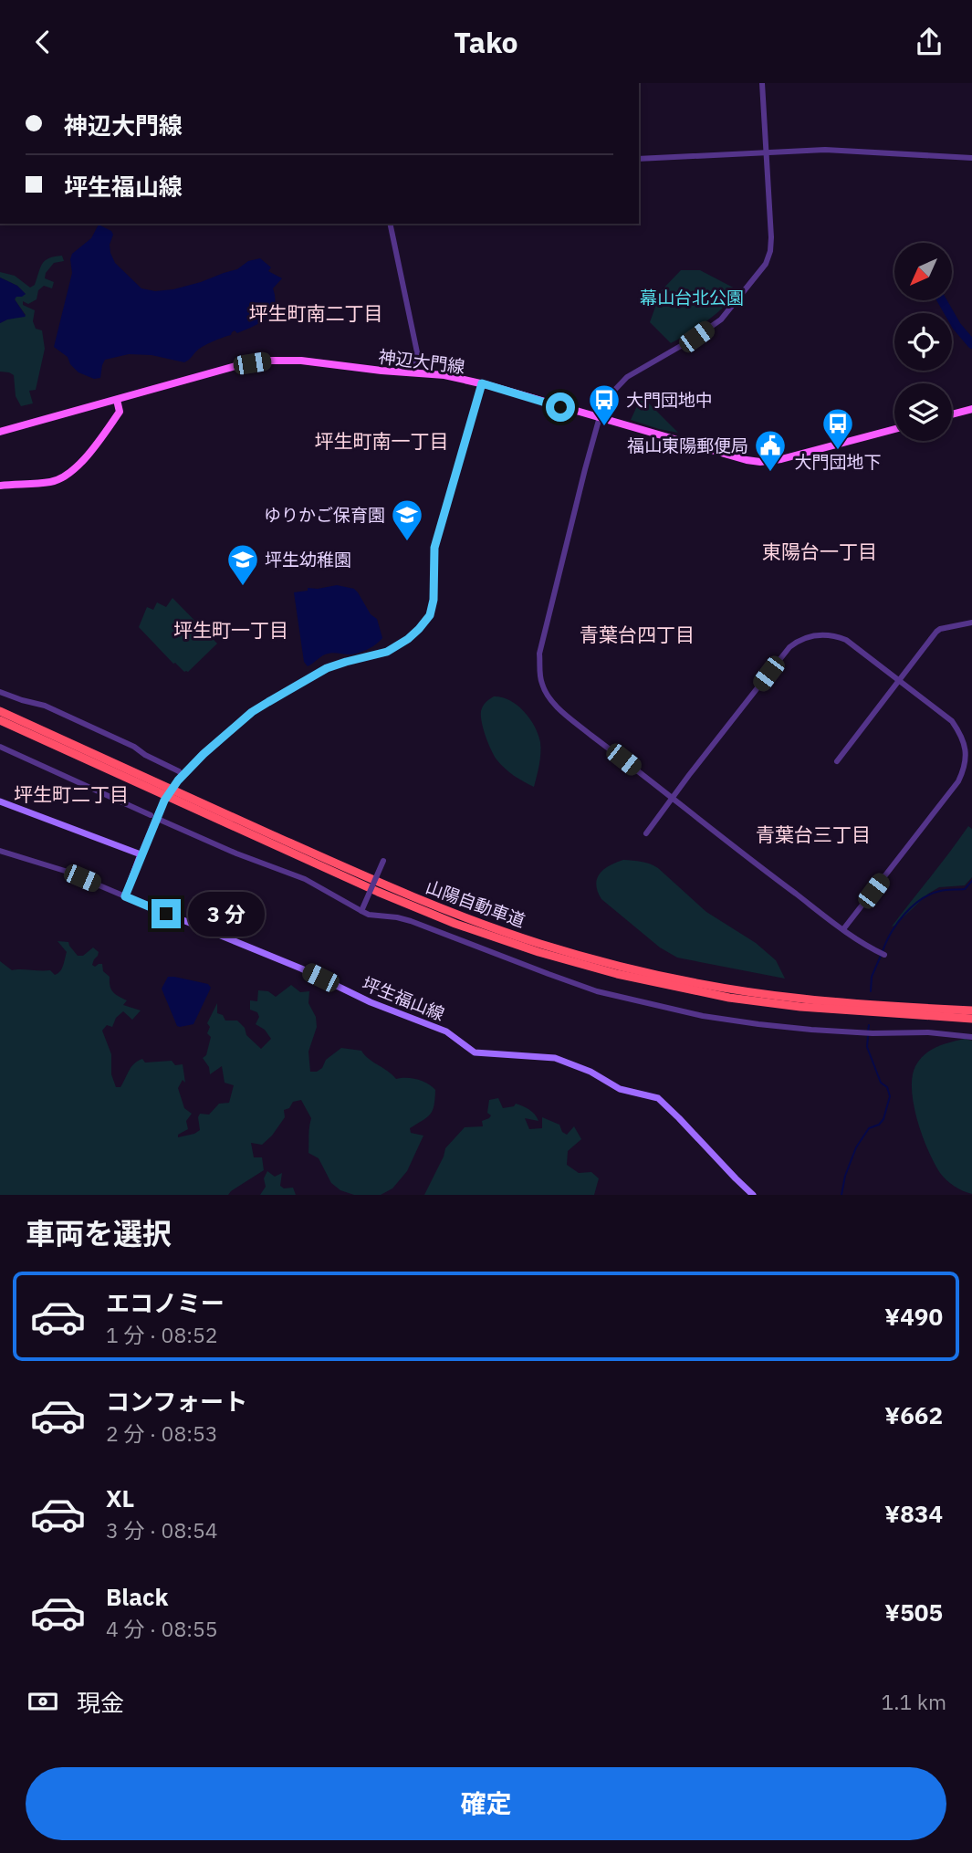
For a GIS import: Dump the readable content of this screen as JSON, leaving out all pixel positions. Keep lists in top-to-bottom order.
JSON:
{
  "streets": {
    "highway": ["山陽自動車道"],
    "main road": ["神辺大門線", "坪生福山線"]
  },
  "districts": [
    "坪生町南二丁目",
    "坪生町南一丁目",
    "東陽台一丁目",
    "坪生町一丁目",
    "青葉台四丁目",
    "坪生町二丁目",
    "青葉台三丁目"
  ],
  "parks": ["幕山台北公園"],
  "places": {
    "bus stop": ["大門団地中", "大門団地下"],
    "public building": ["福山東陽郵便局"],
    "school or university": ["ゆりかご保育園", "坪生幼稚園"]
  },
  "north": "bottom left",
  "page": {
    "header": "Tako",
    "banner": ["神辺大門線", "坪生福山線"],
    "bubble": "3 分",
    "heading": "車両を選択",
    "list": [
      {
        "name": "エコノミー",
        "note": "1 分 · 08:52",
        "value": "¥490"
      },
      {
        "name": "コンフォート",
        "note": "2 分 · 08:53",
        "value": "¥662"
      },
      {
        "name": "XL",
        "note": "3 分 · 08:54",
        "value": "¥834"
      },
      {
        "name": "Black",
        "note": "4 分 · 08:55",
        "value": "¥505"
      }
    ],
    "pay": ["現金", "1.1 km"],
    "buttons": "確定"
  }
}
